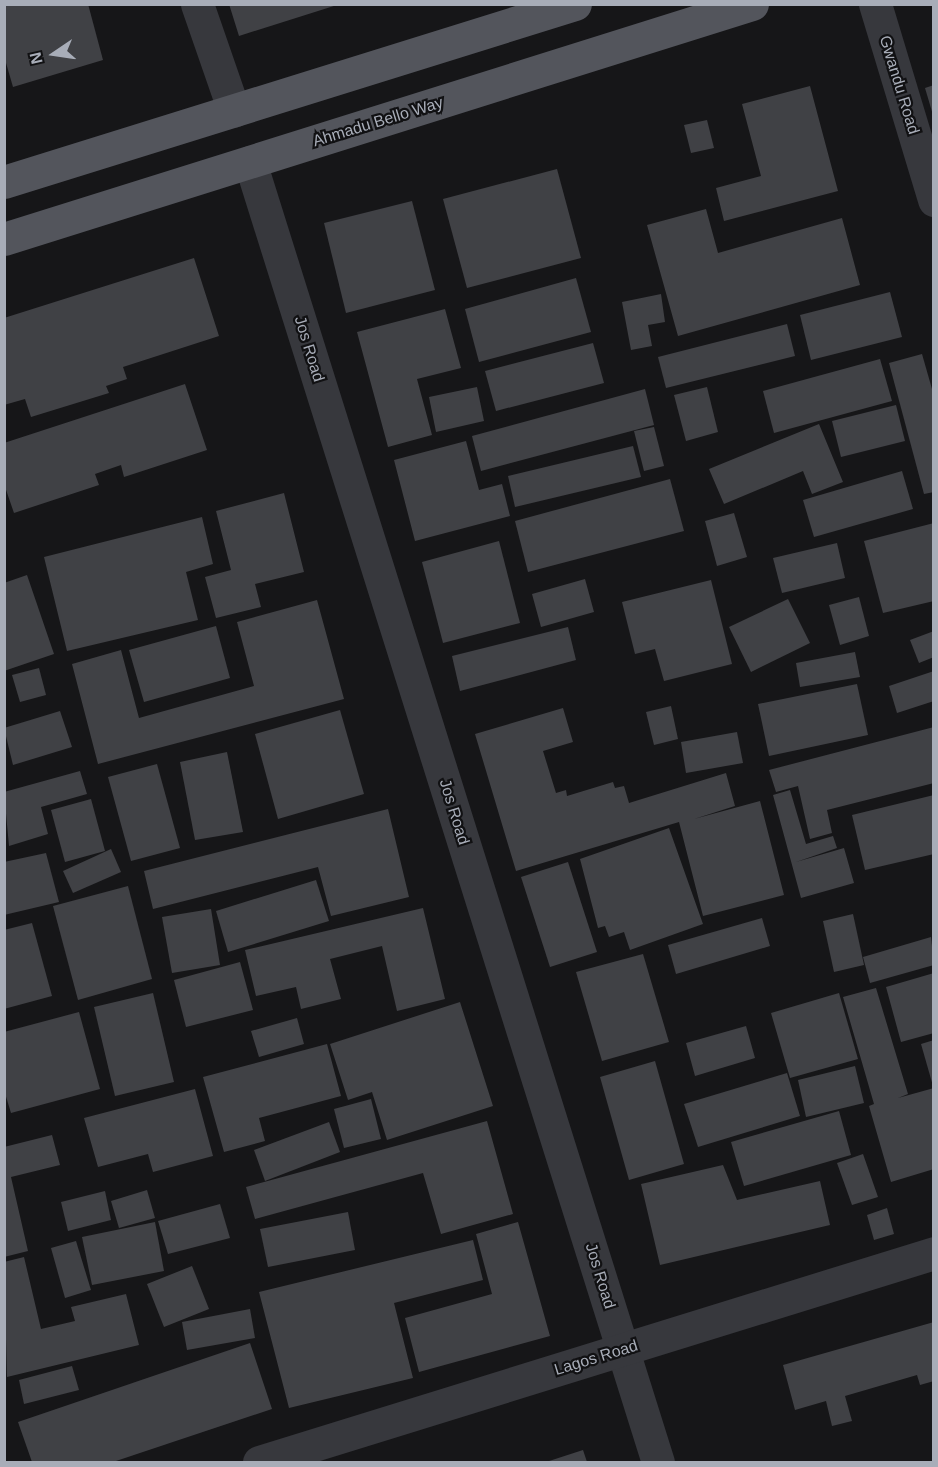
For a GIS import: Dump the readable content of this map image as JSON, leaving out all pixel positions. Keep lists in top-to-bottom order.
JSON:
{
  "streets": {
    "main road": ["Ahmadu Bello Way"],
    "street": ["Gwandu Road", "Jos Road", "Lagos Road"]
  },
  "crossings": [
    ["Ahmadu Bello Way", "Jos Road"],
    ["Jos Road", "Lagos Road"]
  ],
  "north": "left"
}
